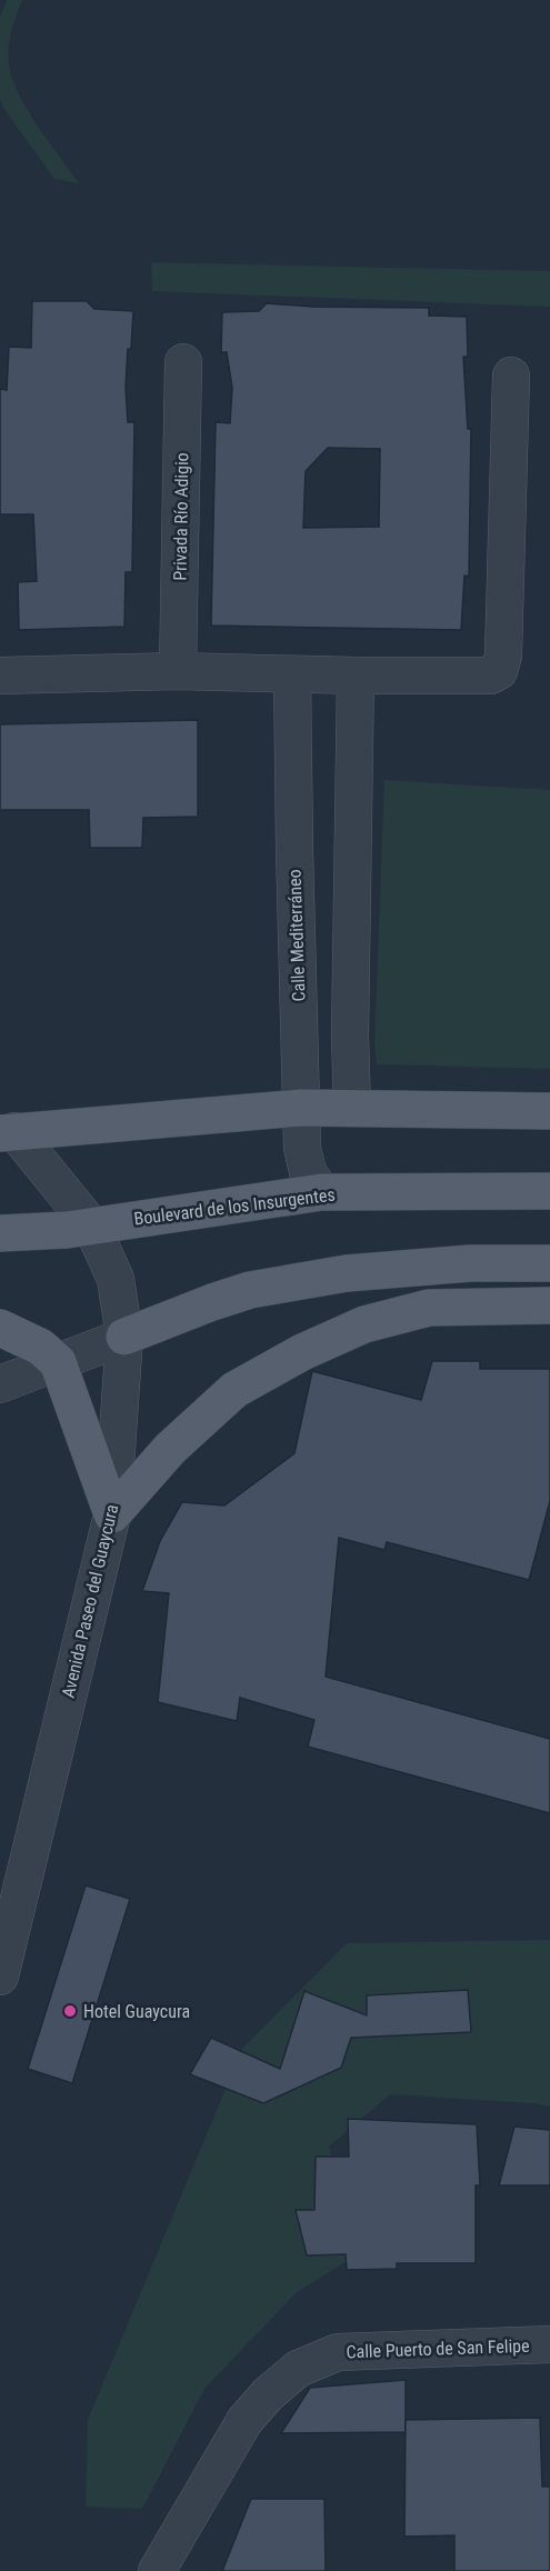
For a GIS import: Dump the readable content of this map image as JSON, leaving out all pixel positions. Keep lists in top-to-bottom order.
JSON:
{
  "streets": {
    "main road": ["Boulevard de los Insurgentes"],
    "street": [
      "Privada Río Adigio",
      "Calle Mediterráneo",
      "Avenida Paseo del Guaycura",
      "Calle Puerto de San Felipe"
    ]
  },
  "crossings": [
    ["Calle Mediterráneo", "Boulevard de los Insurgentes"],
    ["Boulevard de los Insurgentes", "Avenida Paseo del Guaycura"]
  ],
  "places": ["Hotel Guaycura"]
}
